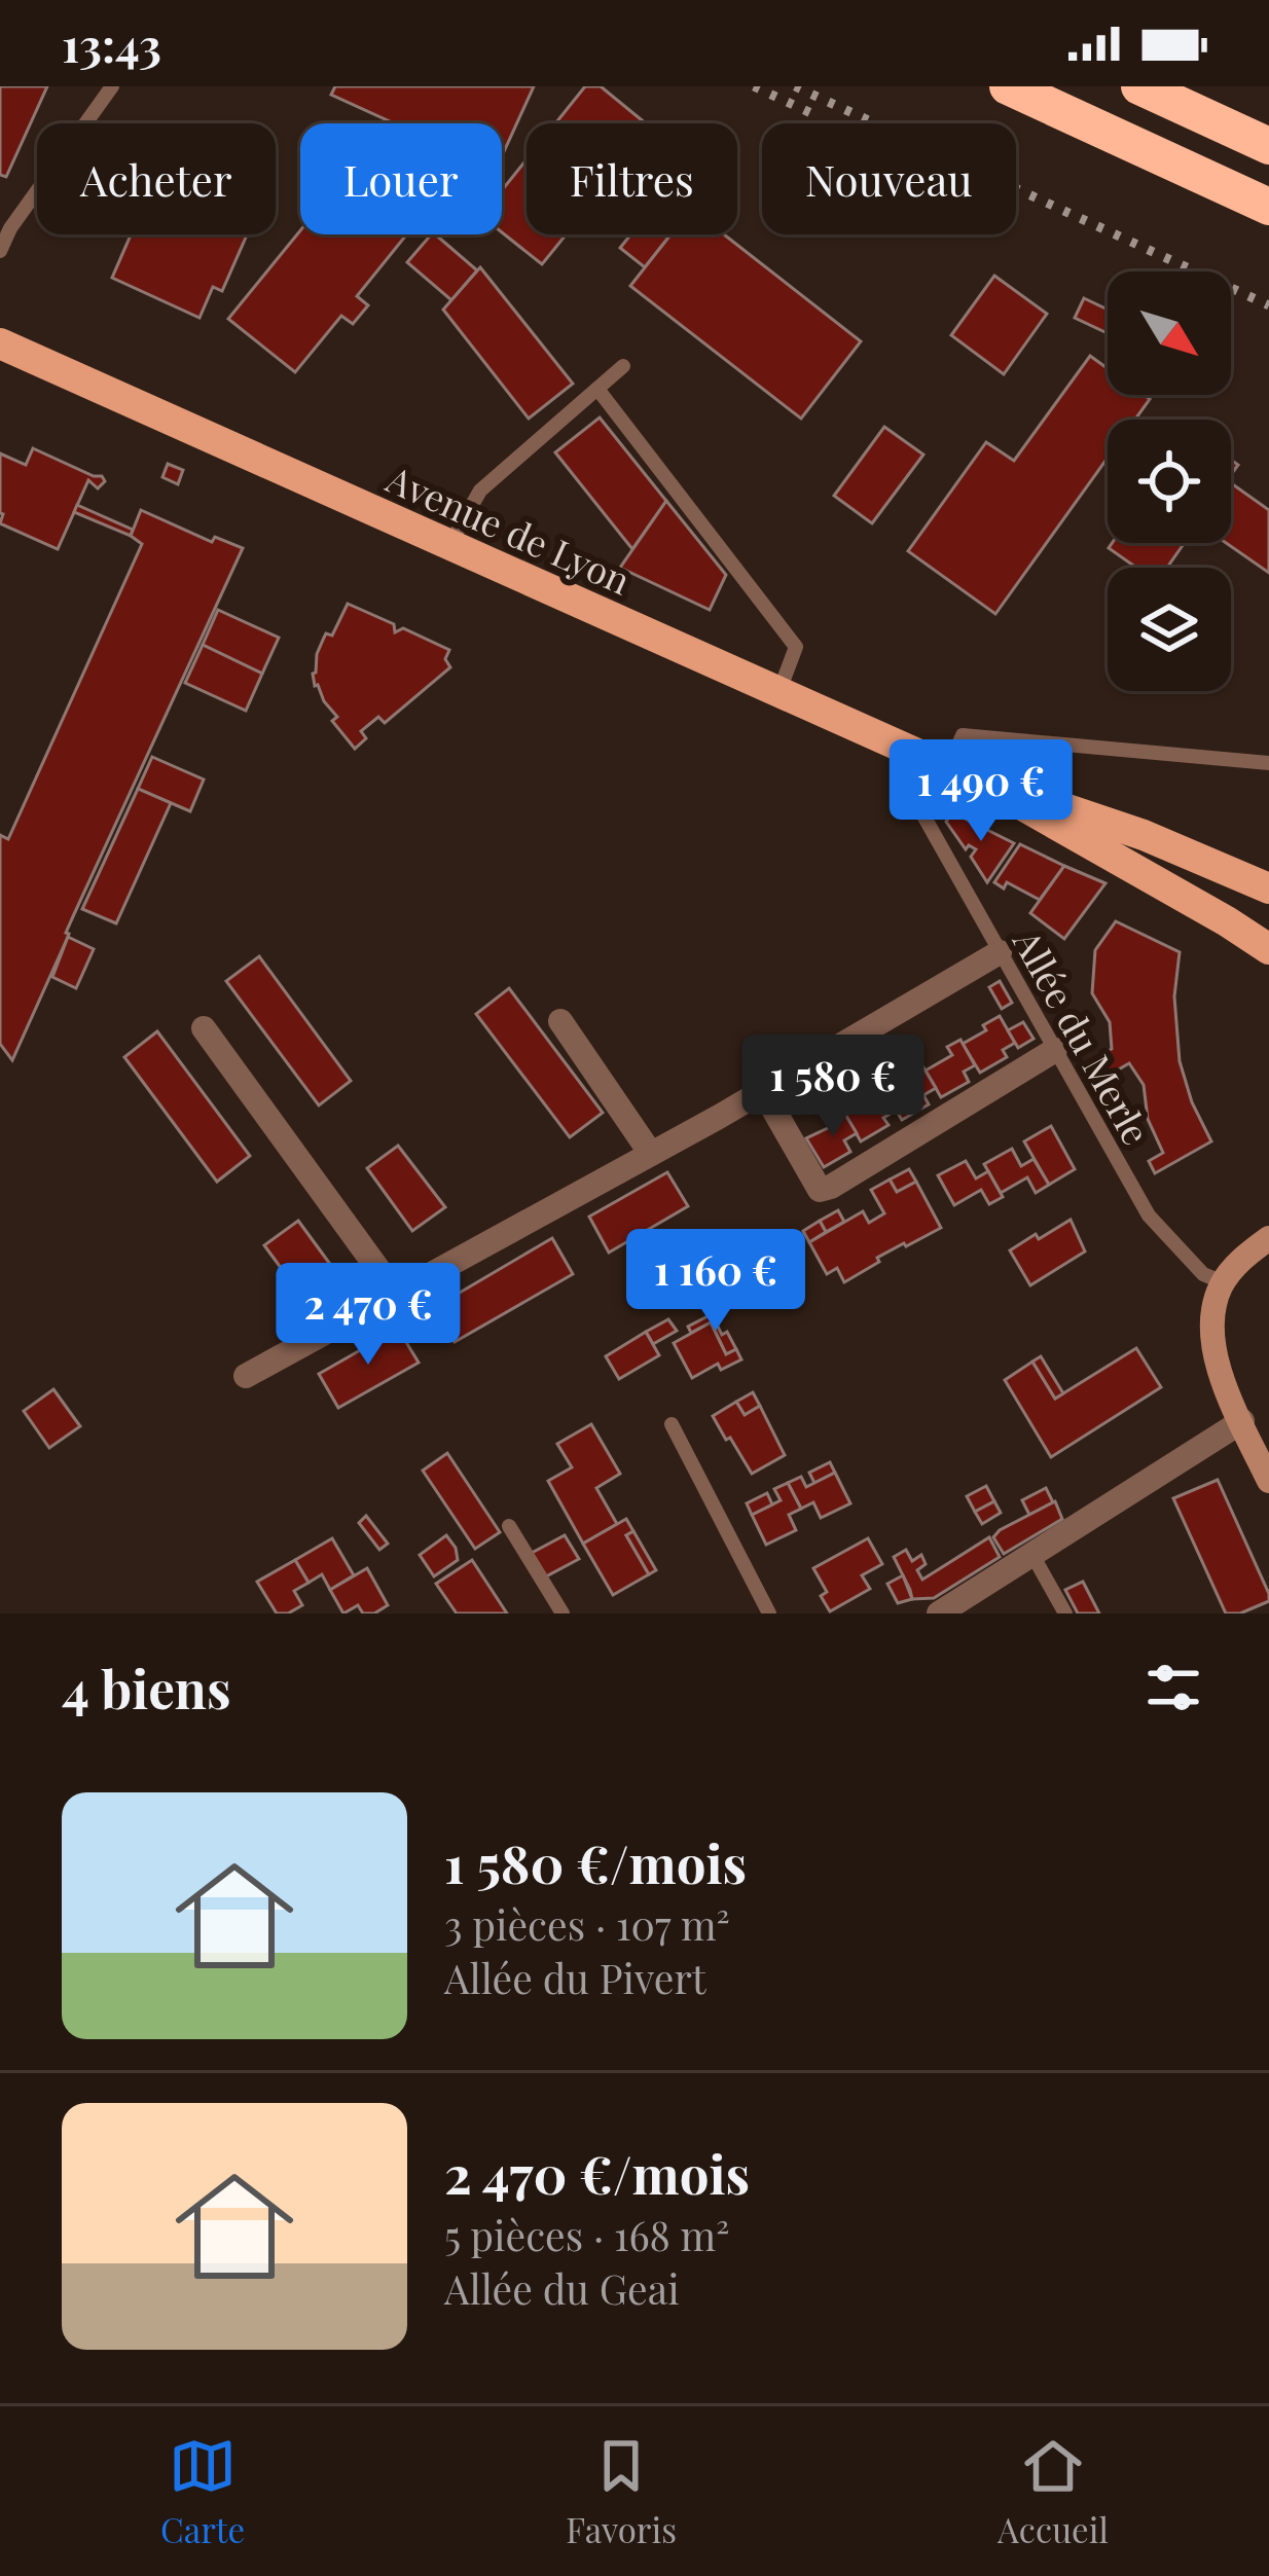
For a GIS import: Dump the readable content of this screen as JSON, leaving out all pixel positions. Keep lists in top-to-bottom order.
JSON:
{
  "streets": {
    "main road": ["Avenue de Lyon"],
    "lane": ["Allée du Merle"]
  },
  "north": "bottom right",
  "page": {
    "status": "13:43",
    "chip": [
      "Acheter",
      "Louer",
      "Filtres",
      "Nouveau"
    ],
    "price": [
      "1 490 €",
      "1 580 €",
      "1 160 €",
      "2 470 €"
    ],
    "heading": "4 biens",
    "list": [
      {
        "name": "1 580 €/mois",
        "note": "3 pièces · 107 m² · Allée du Pivert"
      },
      {
        "name": "2 470 €/mois",
        "note": "5 pièces · 168 m² · Allée du Geai"
      }
    ],
    "tabs": ["Carte", "Favoris", "Accueil"]
  }
}
